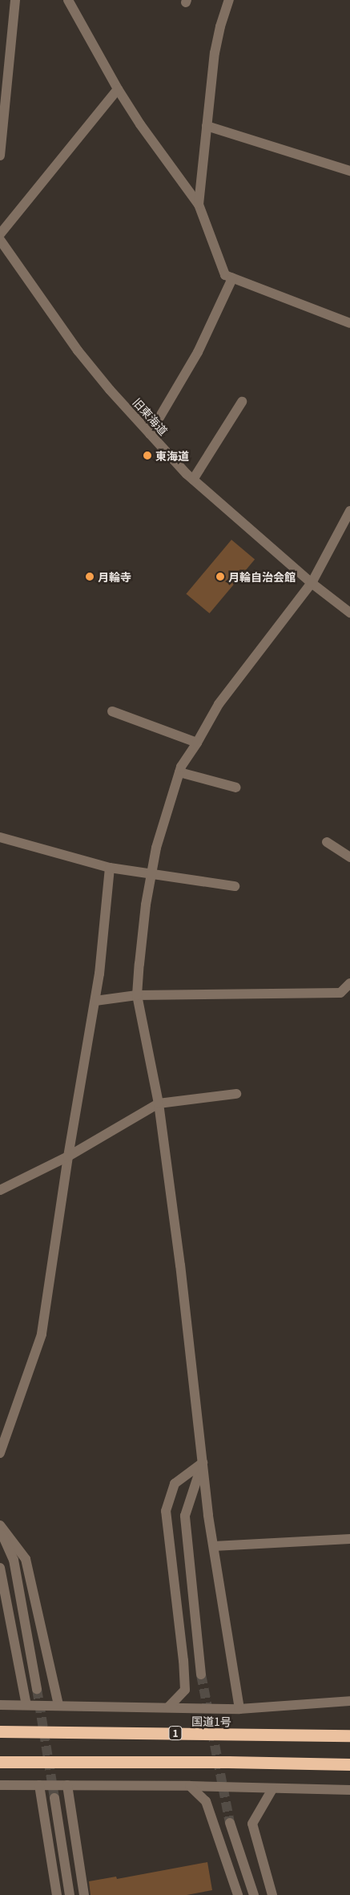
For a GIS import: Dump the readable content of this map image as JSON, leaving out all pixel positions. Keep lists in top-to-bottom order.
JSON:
{
  "streets": {
    "highway": ["国道1号", "1"],
    "street": ["旧東海道"]
  },
  "places": ["東海道", "月輪寺", "月輪自治会館"]
}
